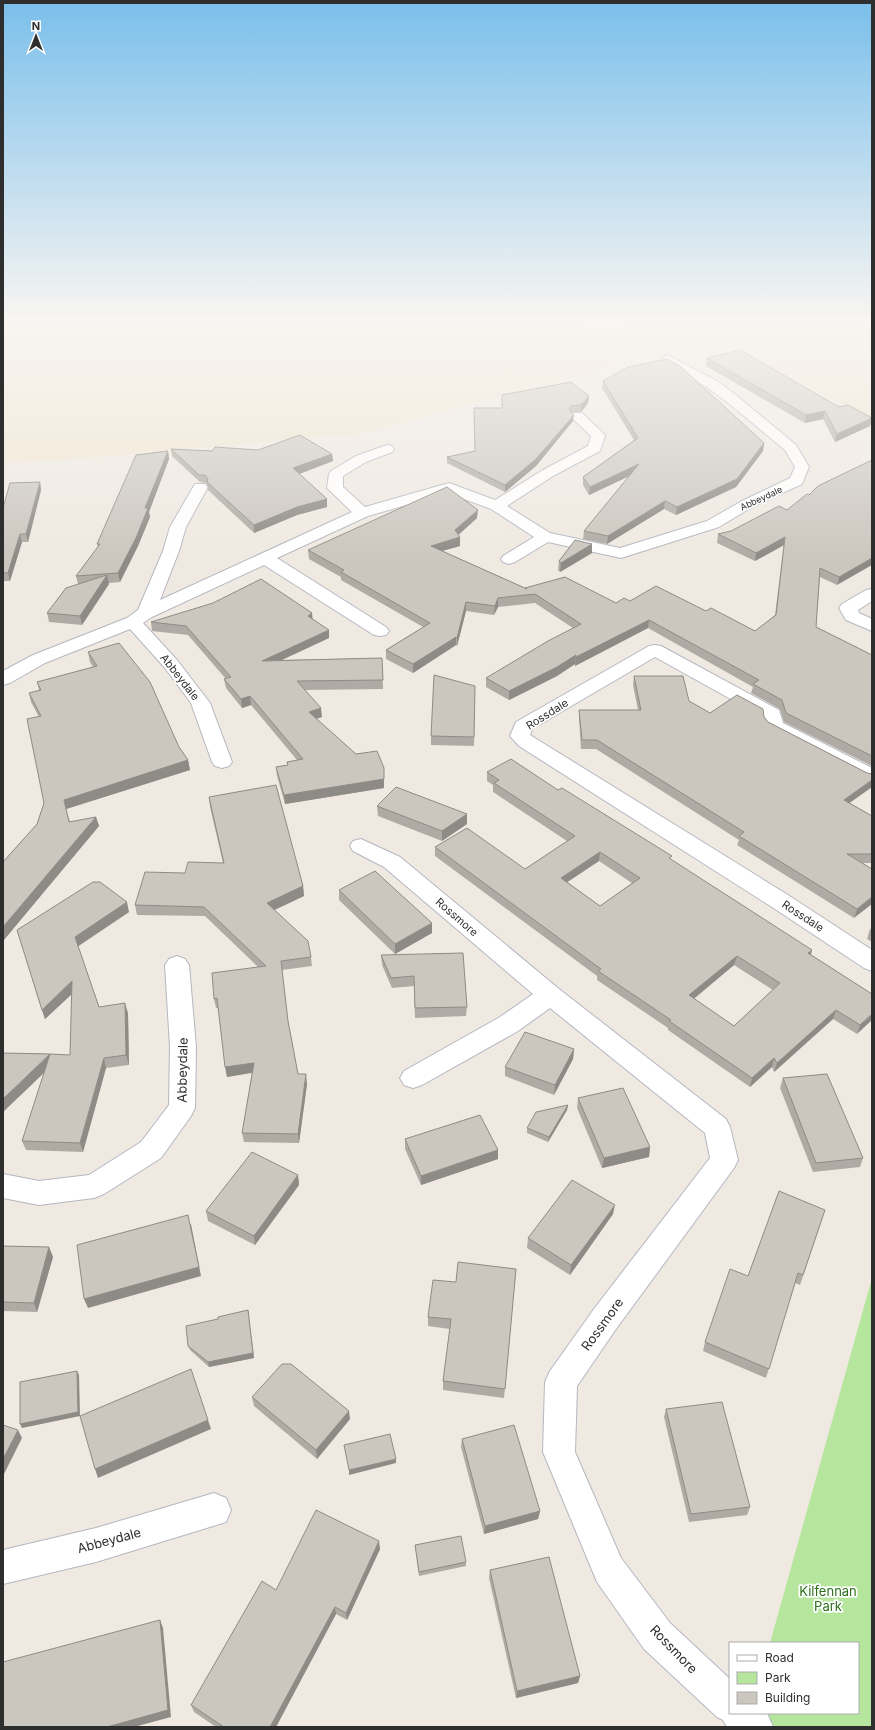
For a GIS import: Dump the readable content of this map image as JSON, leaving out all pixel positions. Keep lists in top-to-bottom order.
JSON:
{
  "streets": {
    "street": ["Abbeydale", "Rossdale", "Rossmore"]
  },
  "parks": ["Kilfennan Park"],
  "legend": ["Road", "Park", "Building"],
  "north": "top"
}
